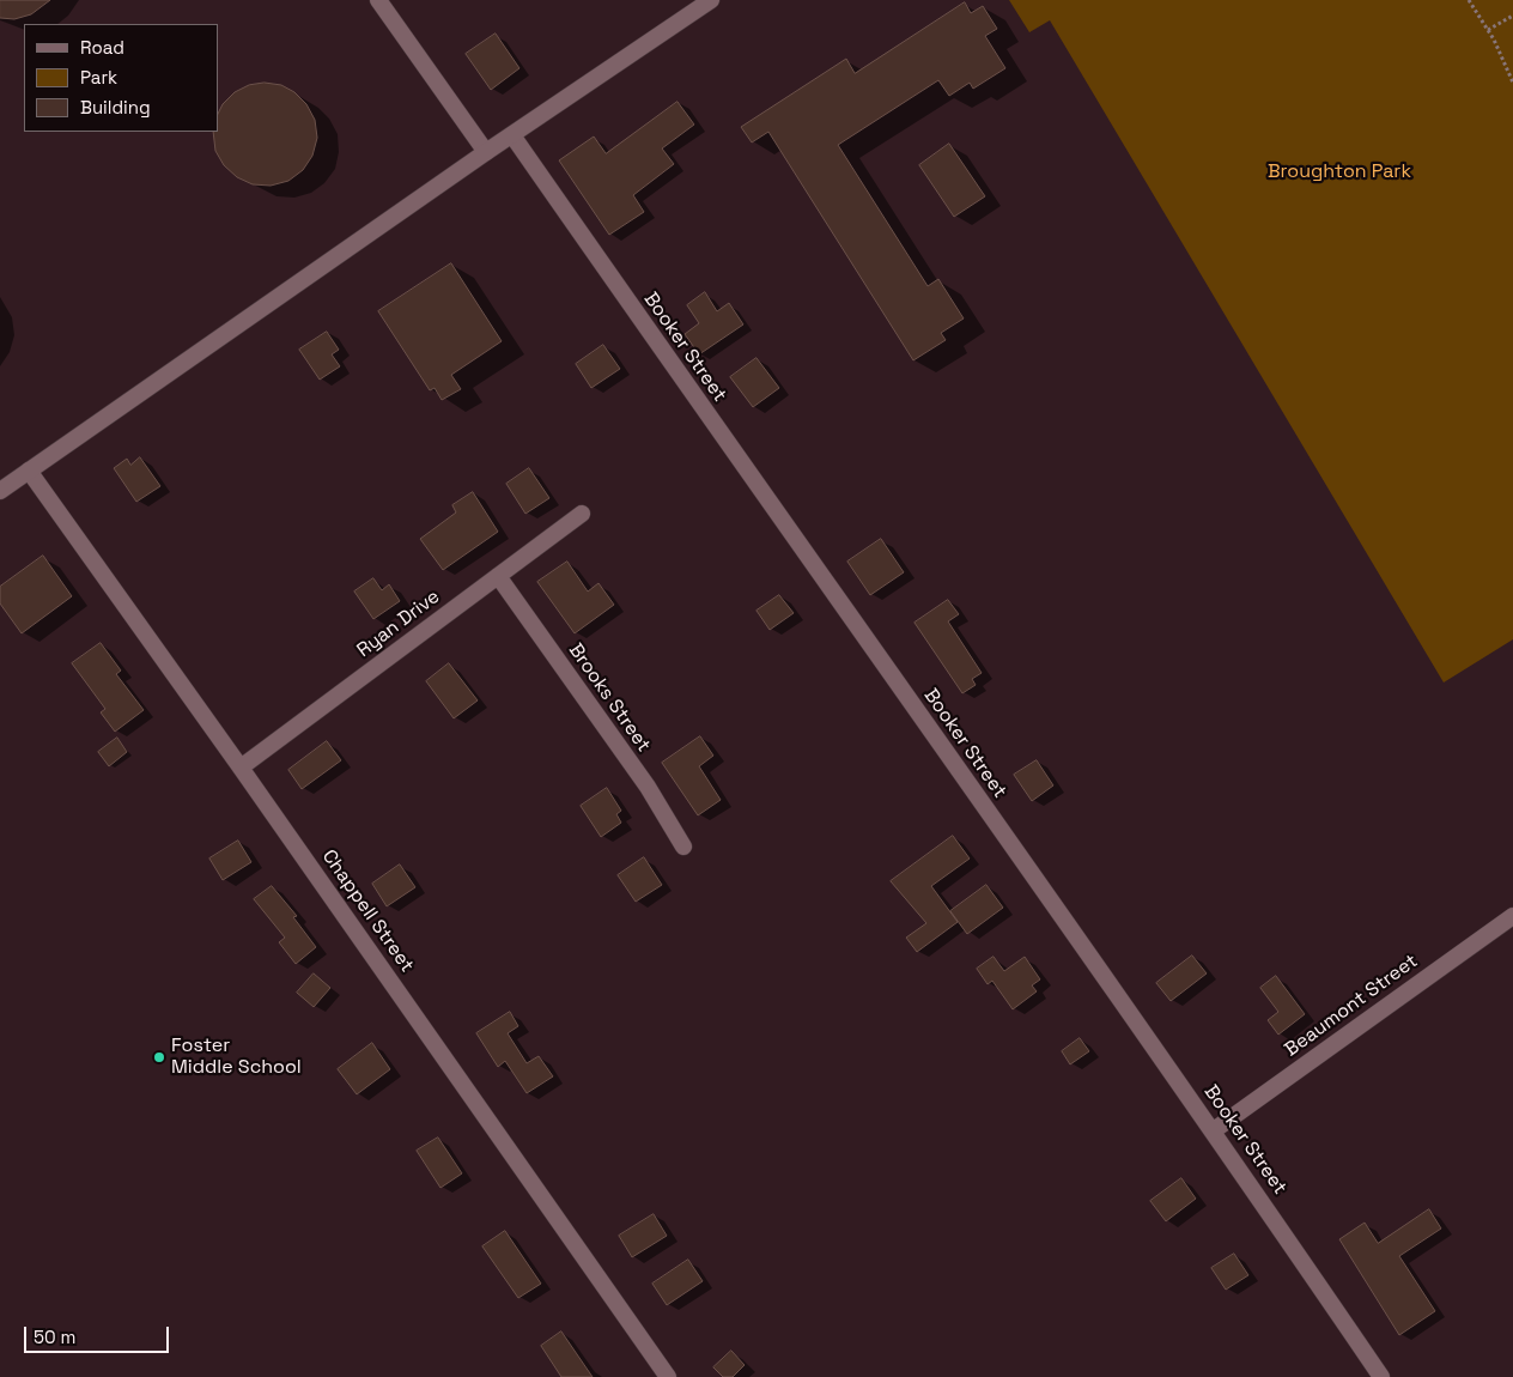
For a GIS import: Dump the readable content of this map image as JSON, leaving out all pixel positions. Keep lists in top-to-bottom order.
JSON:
{
  "streets": {
    "street": [
      "Booker Street",
      "Ryan Drive",
      "Brooks Street",
      "Chappell Street",
      "Beaumont Street"
    ]
  },
  "crossings": [
    ["Booker Street", "Beaumont Street"],
    ["Ryan Drive", "Brooks Street"],
    ["Ryan Drive", "Chappell Street"]
  ],
  "parks": ["Broughton Park"],
  "places": ["Foster Middle School"],
  "legend": ["Road", "Park", "Building"],
  "scale_bar": "50 m"
}
